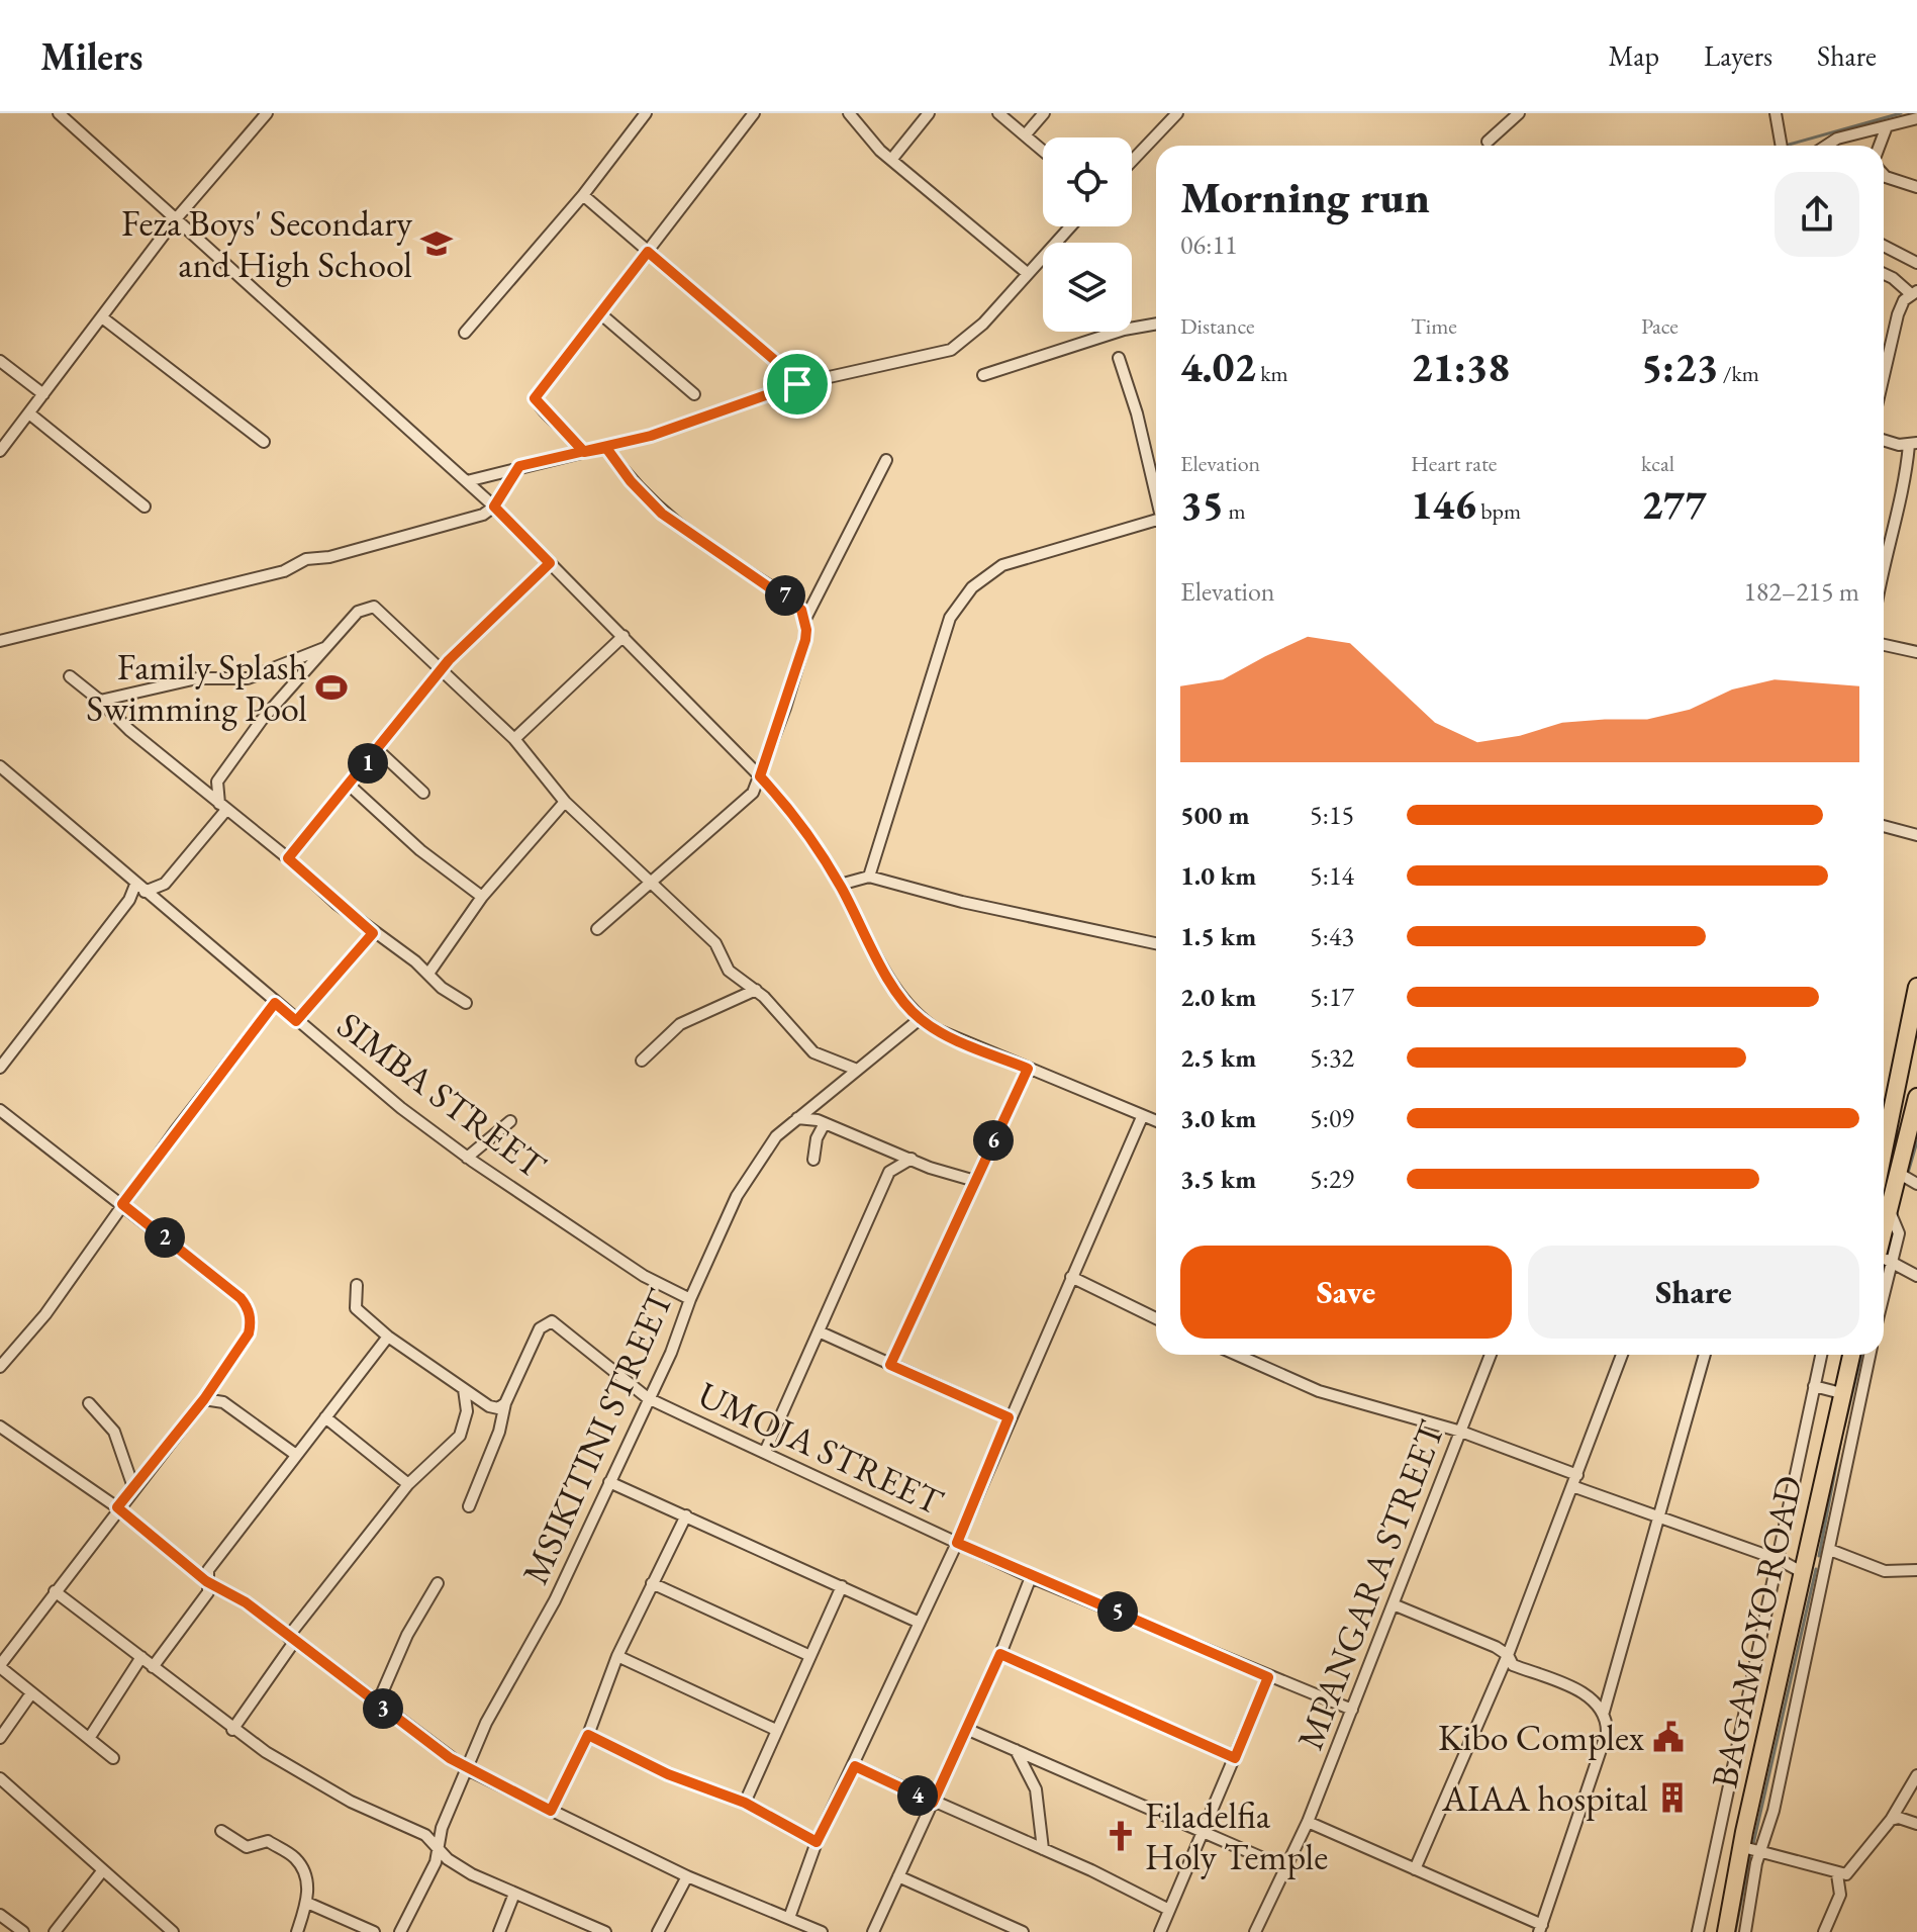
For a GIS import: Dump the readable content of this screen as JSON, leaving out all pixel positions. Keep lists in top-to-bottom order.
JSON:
{
  "streets": {
    "highway": ["BAGAMOYO ROAD"],
    "street": [
      "SIMBA STREET",
      "MSIKITINI STREET",
      "UMOJA STREET",
      "MPANGARA STREET"
    ]
  },
  "crossings": [
    ["SIMBA STREET", "MSIKITINI STREET"],
    ["MSIKITINI STREET", "UMOJA STREET"],
    ["UMOJA STREET", "MPANGARA STREET"]
  ],
  "places": {
    "school or university": ["Feza Boys' Secondary and High School"],
    "sports": ["Family Splash Swimming Pool"],
    "public building": ["Kibo Complex"],
    "building": ["AIAA hospital"],
    "church": ["Filadelfia Holy Temple"]
  },
  "page": {
    "header": "Milers",
    "nav": ["Map", "Layers", "Share"],
    "heading": ["Morning run", "06:11"],
    "stats": [
      ["Distance", "4.02 km"],
      ["Time", "21:38"],
      ["Pace", "5:23 /km"],
      ["Elevation", "35 m"],
      ["Heart rate", "146 bpm"],
      ["kcal", "277"]
    ],
    "chart": ["Elevation", "182–215 m"],
    "pins": [
      "7",
      "1",
      "6",
      "2",
      "5",
      "3",
      "4"
    ],
    "list": [
      {
        "name": "500 m",
        "note": "5:15"
      },
      {
        "name": "1.0 km",
        "note": "5:14"
      },
      {
        "name": "1.5 km",
        "note": "5:43"
      },
      {
        "name": "2.0 km",
        "note": "5:17"
      },
      {
        "name": "2.5 km",
        "note": "5:32"
      },
      {
        "name": "3.0 km",
        "note": "5:09"
      },
      {
        "name": "3.5 km",
        "note": "5:29"
      }
    ],
    "buttons": ["Save", "Share"]
  }
}
